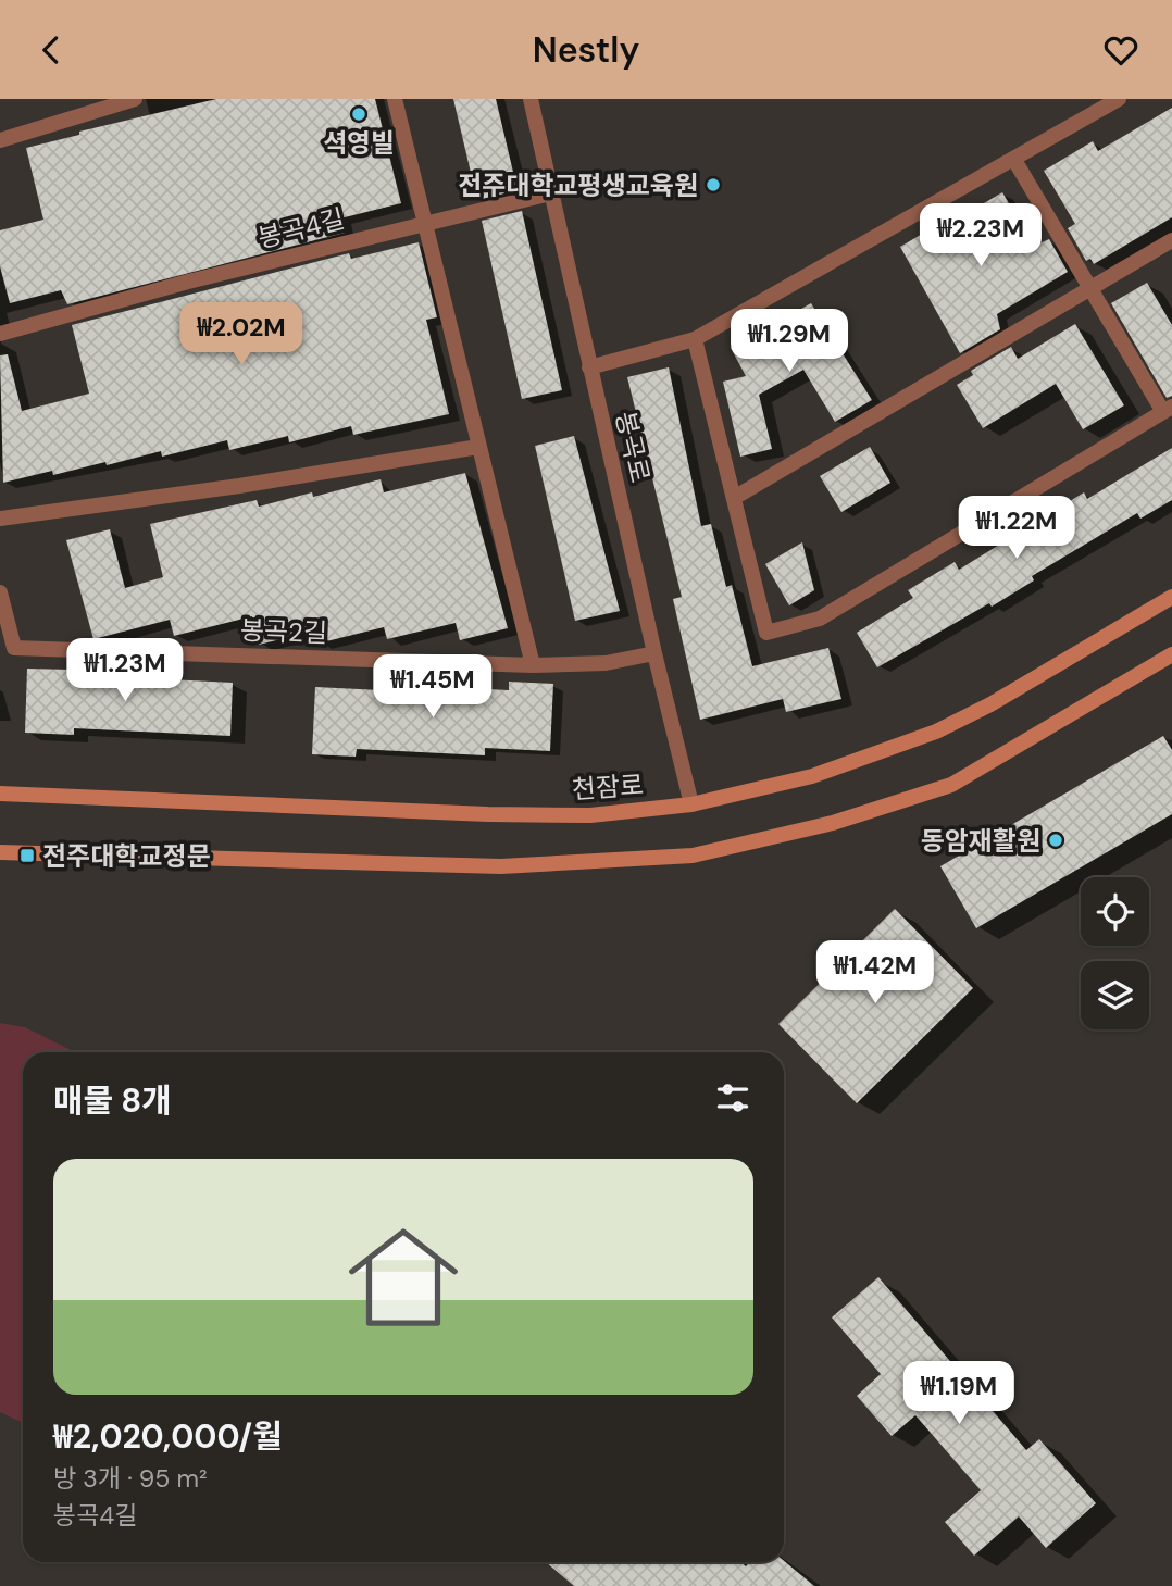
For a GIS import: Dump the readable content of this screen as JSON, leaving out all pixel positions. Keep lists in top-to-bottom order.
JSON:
{
  "streets": {
    "street": [
      "봉곡4길",
      "봉곡로",
      "봉곡2길",
      "천잠로"
    ]
  },
  "crossings": [
    ["봉곡4길", "봉곡로"],
    ["봉곡로", "봉곡2길"],
    ["봉곡로", "천잠로"]
  ],
  "places": {
    "other": ["셕영빌", "전주대학교평생교육원", "동암재활원"],
    "transit": ["전주대학교정문"]
  },
  "page": {
    "header": "Nestly",
    "price": [
      "₩2.23M",
      "₩2.02M",
      "₩1.29M",
      "₩1.22M",
      "₩1.23M",
      "₩1.45M",
      "₩1.42M",
      "₩1.19M"
    ],
    "heading": "매물 8개",
    "list": [
      {
        "name": "₩2,020,000/월",
        "note": "방 3개 · 95 m² · 봉곡4길"
      }
    ]
  }
}
